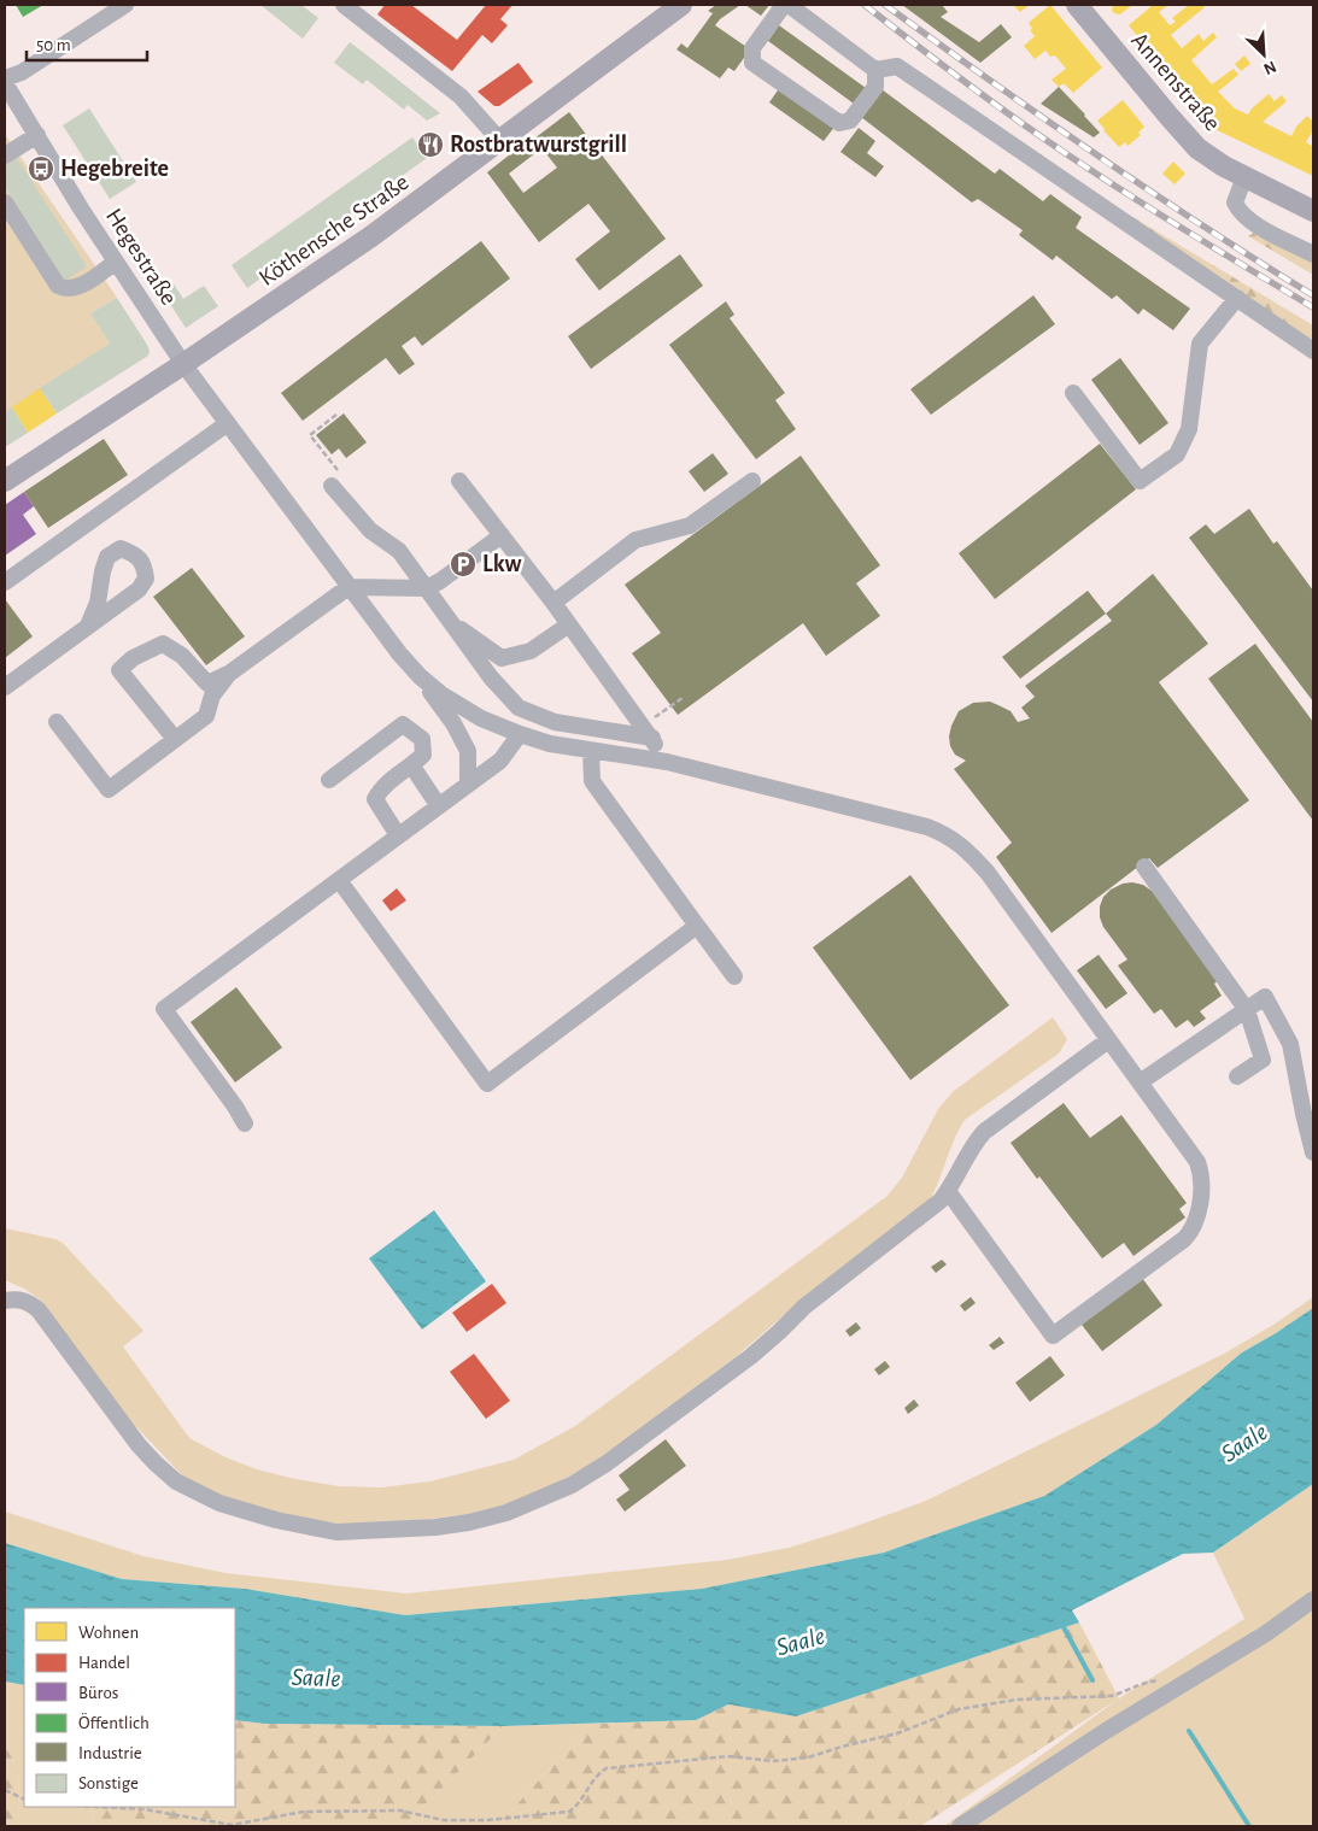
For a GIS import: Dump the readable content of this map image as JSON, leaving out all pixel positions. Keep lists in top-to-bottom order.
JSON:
{
  "streets": {
    "main road": ["Annenstraße", "Köthensche Straße"],
    "street": ["Hegestraße"]
  },
  "crossings": [
    ["Köthensche Straße", "Hegestraße"]
  ],
  "water": ["Saale"],
  "places": {
    "restaurant": ["Rostbratwurstgrill"],
    "bus stop": ["Hegebreite"],
    "parking": ["Lkw"]
  },
  "legend": [
    "Wohnen",
    "Handel",
    "Büros",
    "Öffentlich",
    "Industrie",
    "Sonstige"
  ],
  "scale_bar": "50 m",
  "north": "bottom right"
}
